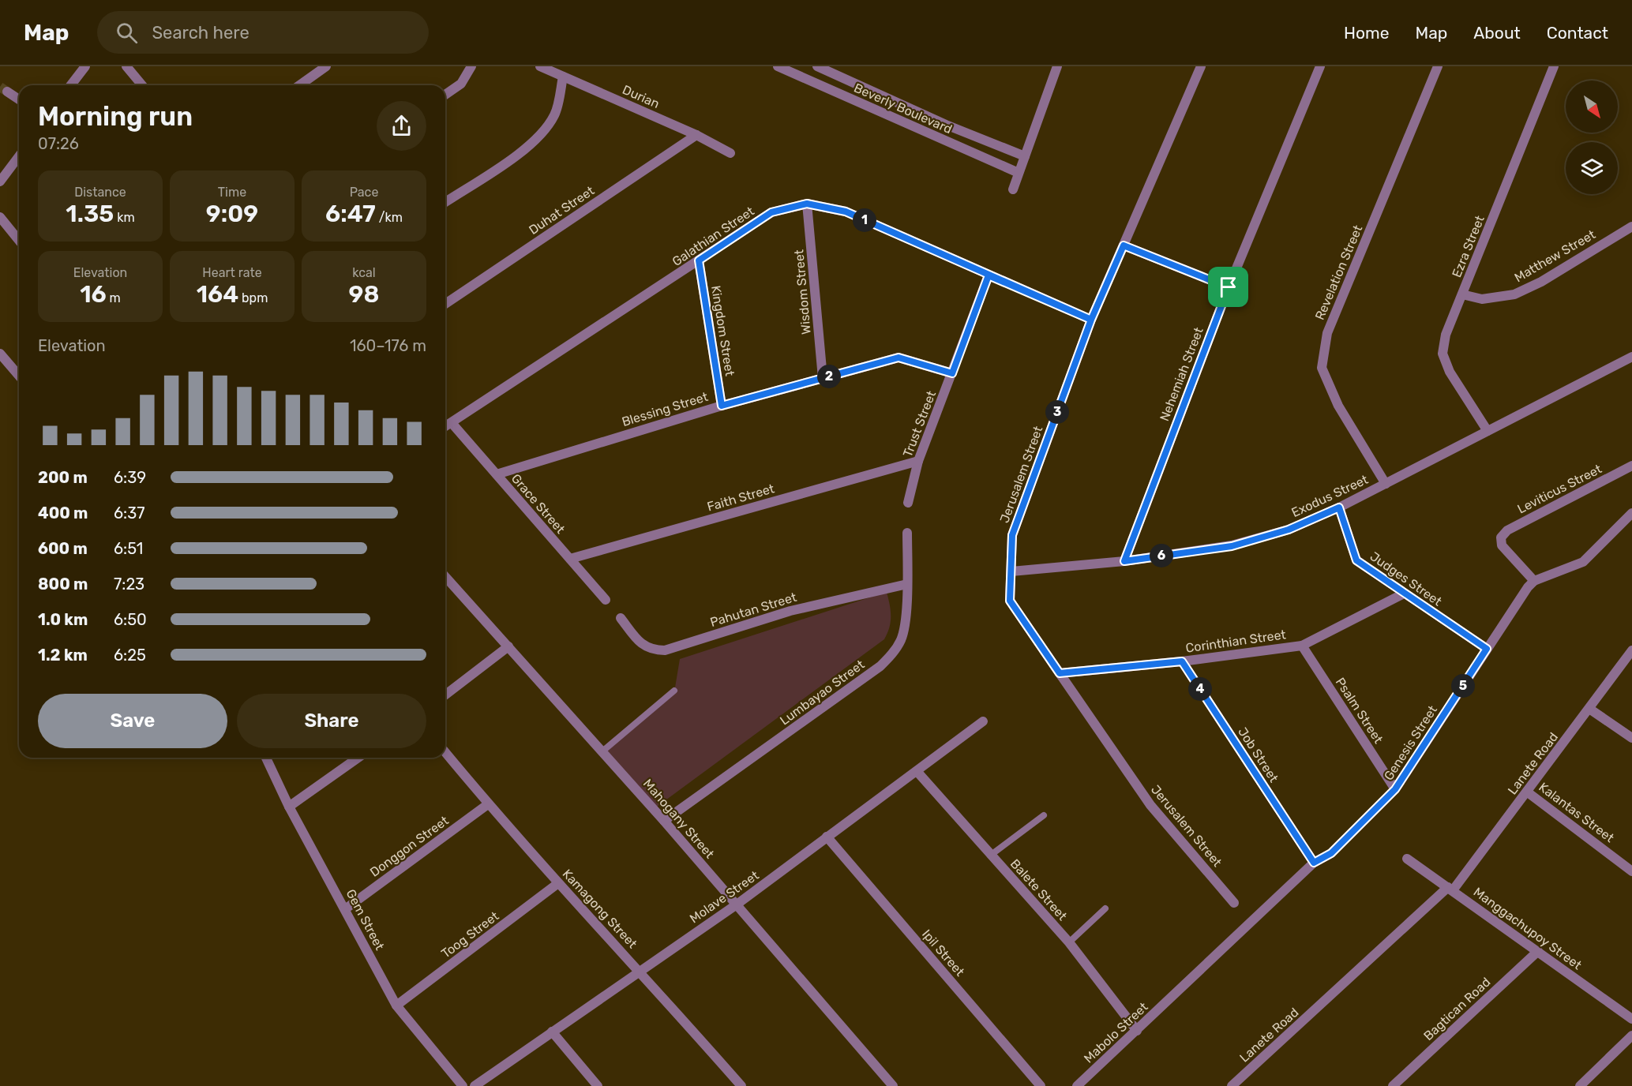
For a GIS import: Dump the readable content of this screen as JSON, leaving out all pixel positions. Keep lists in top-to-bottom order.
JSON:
{
  "streets": {
    "street": [
      "Durian",
      "Beverly Boulevard",
      "Duhat Street",
      "Galathian Street",
      "Ezra Street",
      "Matthew Street",
      "Revelation Street",
      "Wisdom Street",
      "Kingdom Street",
      "Nehemiah Street",
      "Blessing Street",
      "Trust Street",
      "Jerusalem Street",
      "Leviticus Street",
      "Exodus Street",
      "Faith Street",
      "Grace Street",
      "Judges Street",
      "Pahutan Street",
      "Corinthian Street",
      "Lumbayao Street",
      "Psalm Street",
      "Genesis Street",
      "Job Street",
      "Lanete Road",
      "Kalantas Street",
      "Mahogany Street",
      "Donggon Street",
      "Balete Street",
      "Molave Street",
      "Kamagong Street",
      "Gem Street",
      "Manggachupoy Street",
      "Toog Street",
      "Ipil Street",
      "Bagtican Road",
      "Mabolo Street"
    ]
  },
  "crossings": [
    ["Durian", "Duhat Street"],
    ["Galathian Street", "Wisdom Street"],
    ["Galathian Street", "Kingdom Street"],
    ["Galathian Street", "Trust Street"],
    ["Galathian Street", "Jerusalem Street"],
    ["Galathian Street", "Grace Street"],
    ["Ezra Street", "Matthew Street"],
    ["Ezra Street", "Exodus Street"],
    ["Revelation Street", "Exodus Street"],
    ["Wisdom Street", "Blessing Street"],
    ["Kingdom Street", "Blessing Street"],
    ["Nehemiah Street", "Exodus Street"],
    ["Blessing Street", "Trust Street"],
    ["Blessing Street", "Grace Street"],
    ["Trust Street", "Faith Street"],
    ["Jerusalem Street", "Exodus Street"],
    ["Jerusalem Street", "Corinthian Street"],
    ["Leviticus Street", "Genesis Street"],
    ["Exodus Street", "Judges Street"],
    ["Faith Street", "Grace Street"],
    ["Judges Street", "Corinthian Street"],
    ["Judges Street", "Genesis Street"],
    ["Pahutan Street", "Lumbayao Street"],
    ["Corinthian Street", "Psalm Street"],
    ["Corinthian Street", "Job Street"],
    ["Lumbayao Street", "Mahogany Street"],
    ["Psalm Street", "Genesis Street"],
    ["Genesis Street", "Job Street"],
    ["Genesis Street", "Mabolo Street"],
    ["Lanete Road", "Kalantas Street"],
    ["Lanete Road", "Manggachupoy Street"],
    ["Mahogany Street", "Molave Street"],
    ["Donggon Street", "Kamagong Street"],
    ["Donggon Street", "Gem Street"],
    ["Balete Street", "Molave Street"],
    ["Balete Street", "Mabolo Street"],
    ["Molave Street", "Kamagong Street"],
    ["Molave Street", "Ipil Street"],
    ["Kamagong Street", "Toog Street"],
    ["Gem Street", "Toog Street"],
    ["Manggachupoy Street", "Bagtican Road"]
  ],
  "north": "bottom right",
  "page": {
    "header": "Map",
    "search": "Search here",
    "nav": [
      "Home",
      "Map",
      "About",
      "Contact"
    ],
    "heading": ["Morning run", "07:26"],
    "stats": [
      ["Distance", "1.35 km"],
      ["Time", "9:09"],
      ["Pace", "6:47 /km"],
      ["Elevation", "16 m"],
      ["Heart rate", "164 bpm"],
      ["kcal", "98"]
    ],
    "pins": [
      "1",
      "2",
      "3",
      "6",
      "5",
      "4"
    ],
    "chart": ["Elevation", "160–176 m"],
    "list": [
      {
        "name": "200 m",
        "note": "6:39"
      },
      {
        "name": "400 m",
        "note": "6:37"
      },
      {
        "name": "600 m",
        "note": "6:51"
      },
      {
        "name": "800 m",
        "note": "7:23"
      },
      {
        "name": "1.0 km",
        "note": "6:50"
      },
      {
        "name": "1.2 km",
        "note": "6:25"
      }
    ],
    "buttons": ["Save", "Share"]
  }
}
